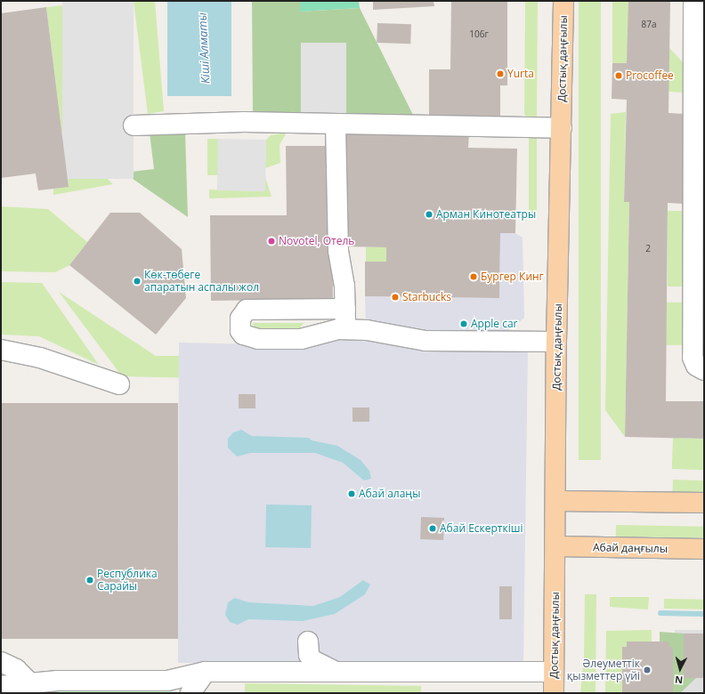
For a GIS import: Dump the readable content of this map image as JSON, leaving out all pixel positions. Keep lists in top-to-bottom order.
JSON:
{
  "streets": {
    "main road": ["Достық даңғылы", "Абай даңғылы"]
  },
  "crossings": [
    ["Достық даңғылы", "Абай даңғылы"]
  ],
  "water": ["Кіші Алматы"],
  "places": [
    "Yurta",
    "Procoffee",
    "Арман Кинотеатры",
    "Novotel, Отель",
    "Бургер Кинг",
    "Көк-төбеге апаратын аспалы жол",
    "Starbucks",
    "Apple car",
    "Абай алаңы",
    "Абай Ескерткіші",
    "Республика Сарайы",
    "Әлеуметтік қызметтер үйі"
  ],
  "house_numbers": ["87а", "106г", "2"],
  "north": "bottom"
}
